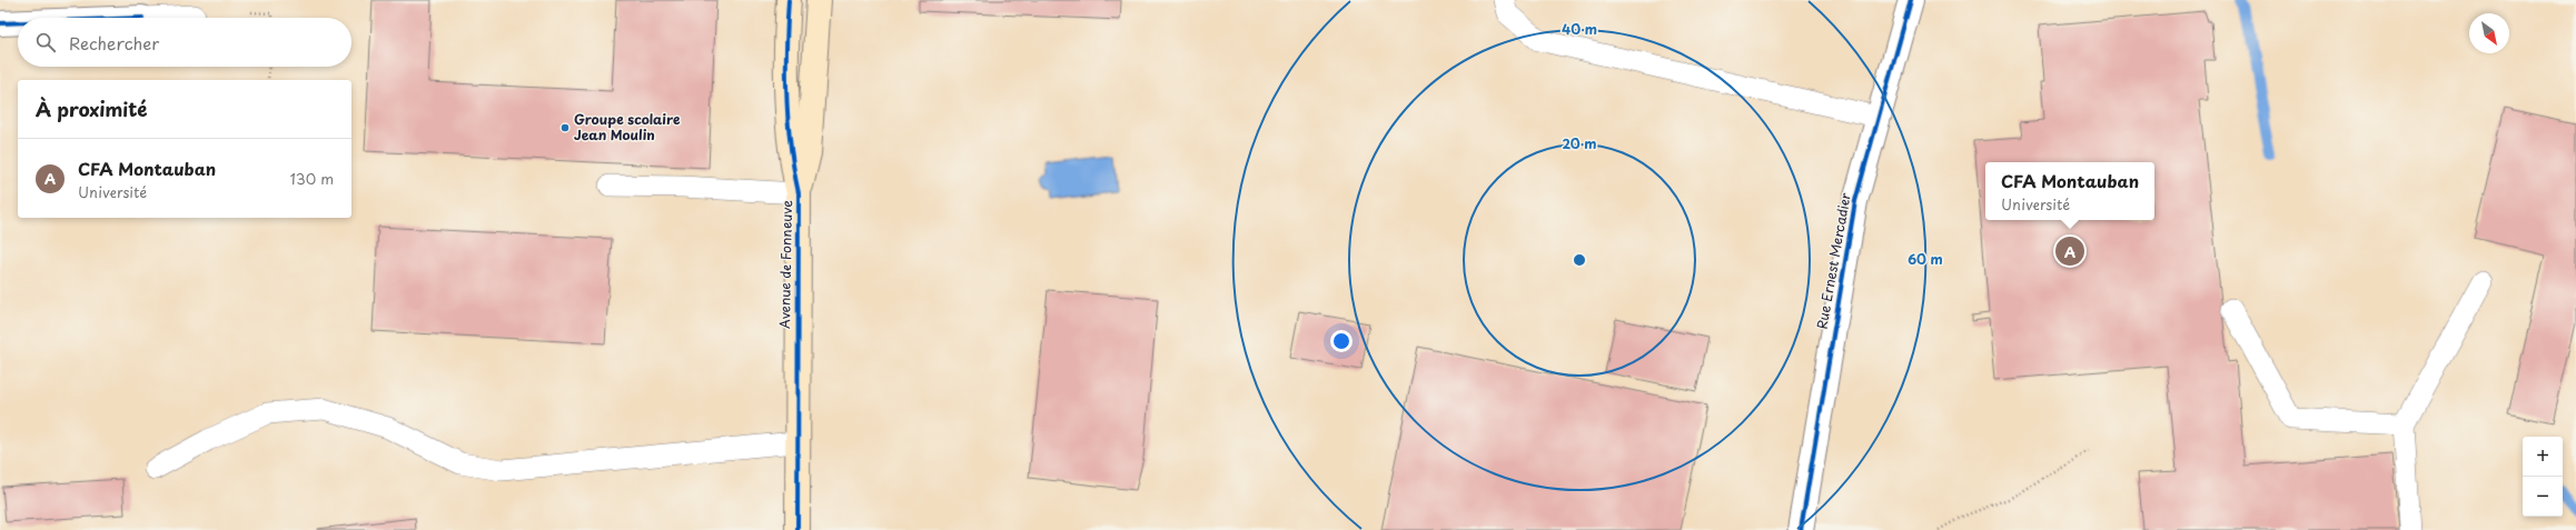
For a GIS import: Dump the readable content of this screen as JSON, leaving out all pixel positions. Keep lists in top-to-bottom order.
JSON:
{
  "streets": {
    "street": ["Rue Ernest Mercadier", "Avenue de Fonneuve"]
  },
  "places": ["Groupe scolaire Jean Moulin"],
  "north": "bottom right",
  "page": {
    "search": "Rechercher",
    "heading": "À proximité",
    "list": [
      {
        "mark": "A",
        "name": "CFA Montauban",
        "note": "Université",
        "value": "130 m"
      }
    ],
    "popup": ["CFA Montauban", "Université"],
    "pins": "A",
    "map_buttons": ["+", "−"]
  },
  "rings": ["40 m", "20 m", "60 m"]
}
